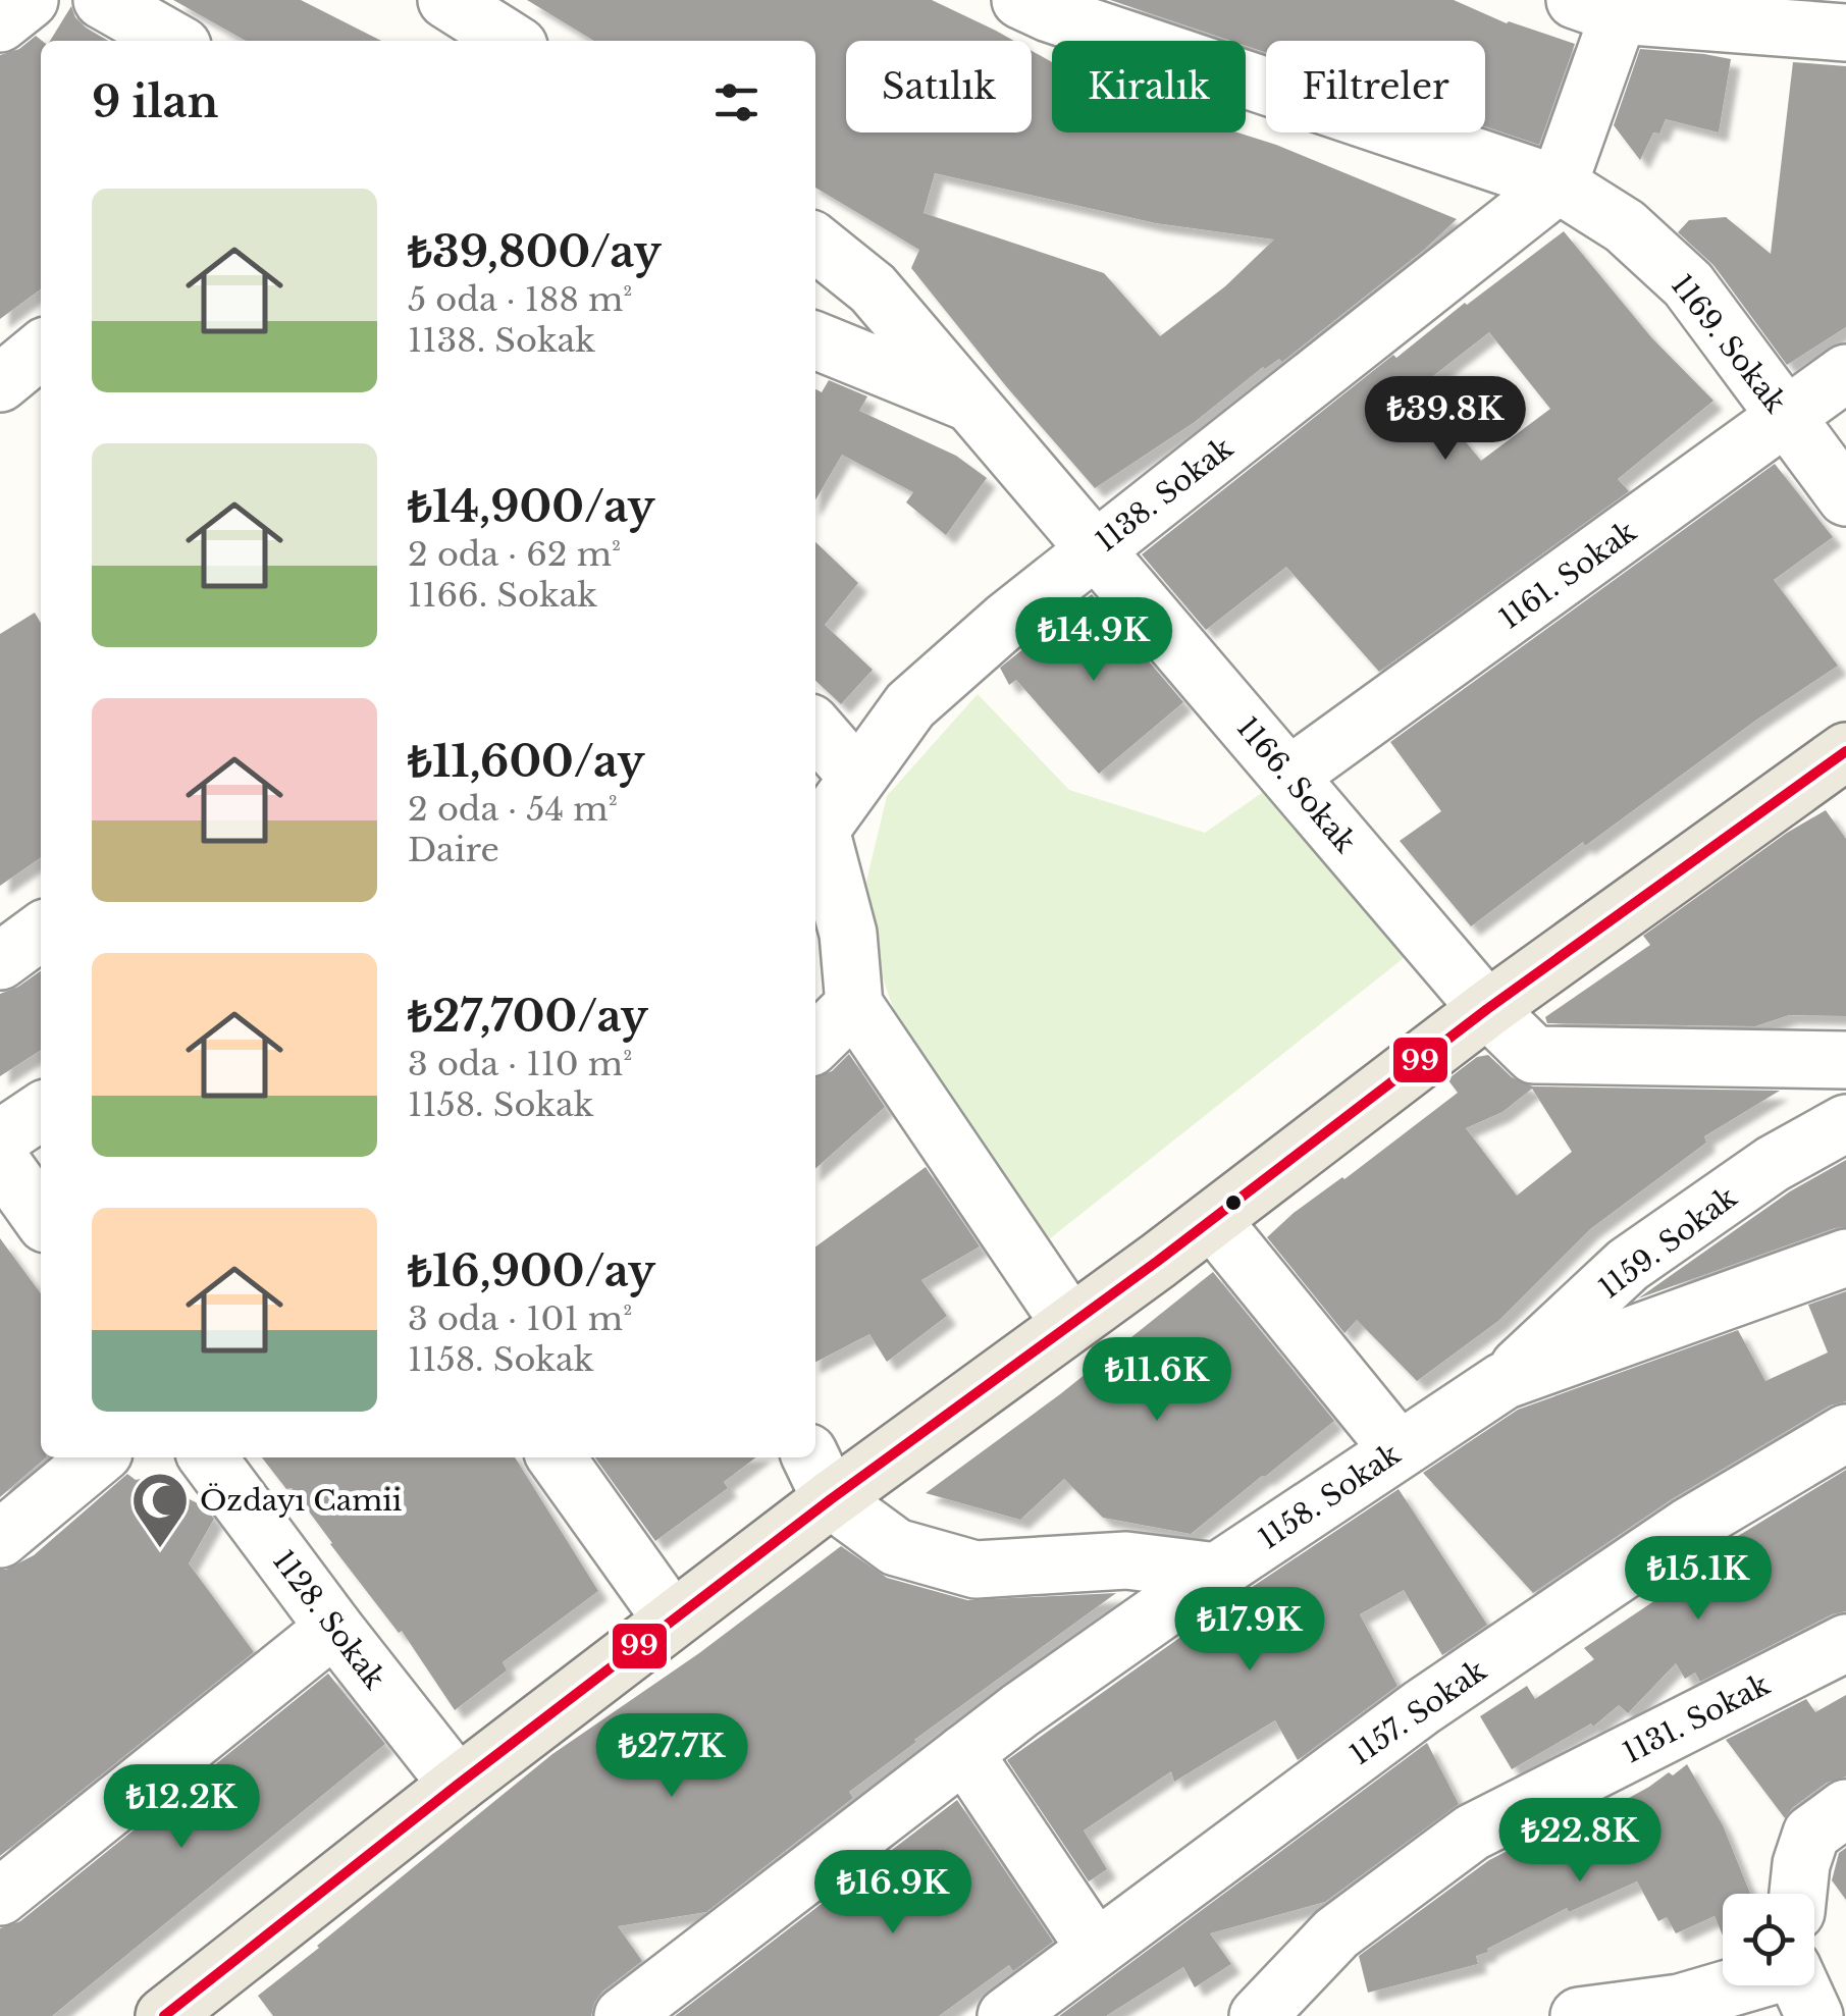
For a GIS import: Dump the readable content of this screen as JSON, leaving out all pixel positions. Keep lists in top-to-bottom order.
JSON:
{
  "streets": {
    "street": [
      "1169. Sokak",
      "1138. Sokak",
      "1161. Sokak",
      "1166. Sokak",
      "1159. Sokak",
      "1158. Sokak",
      "1128. Sokak",
      "1157. Sokak",
      "1131. Sokak"
    ]
  },
  "crossings": [
    ["1169. Sokak", "1138. Sokak"],
    ["1169. Sokak", "1161. Sokak"],
    ["1138. Sokak", "1166. Sokak"],
    ["1161. Sokak", "1166. Sokak"],
    ["1159. Sokak", "1158. Sokak"]
  ],
  "places": {
    "mosque": ["Özdayı Camii"]
  },
  "lines": ["transit line 99"],
  "page": {
    "chip": ["Satılık", "Kiralık", "Filtreler"],
    "heading": "9 ilan",
    "list": [
      {
        "name": "₺39,800/ay",
        "note": "5 oda · 188 m² · 1138. Sokak"
      },
      {
        "name": "₺14,900/ay",
        "note": "2 oda · 62 m² · 1166. Sokak"
      },
      {
        "name": "₺11,600/ay",
        "note": "2 oda · 54 m² · Daire"
      },
      {
        "name": "₺27,700/ay",
        "note": "3 oda · 110 m² · 1158. Sokak"
      },
      {
        "name": "₺16,900/ay",
        "note": "3 oda · 101 m² · 1158. Sokak"
      }
    ],
    "price": [
      "₺39.8K",
      "₺14.9K",
      "₺11.6K",
      "₺15.1K",
      "₺17.9K",
      "₺27.7K",
      "₺12.2K",
      "₺22.8K",
      "₺16.9K"
    ]
  }
}
